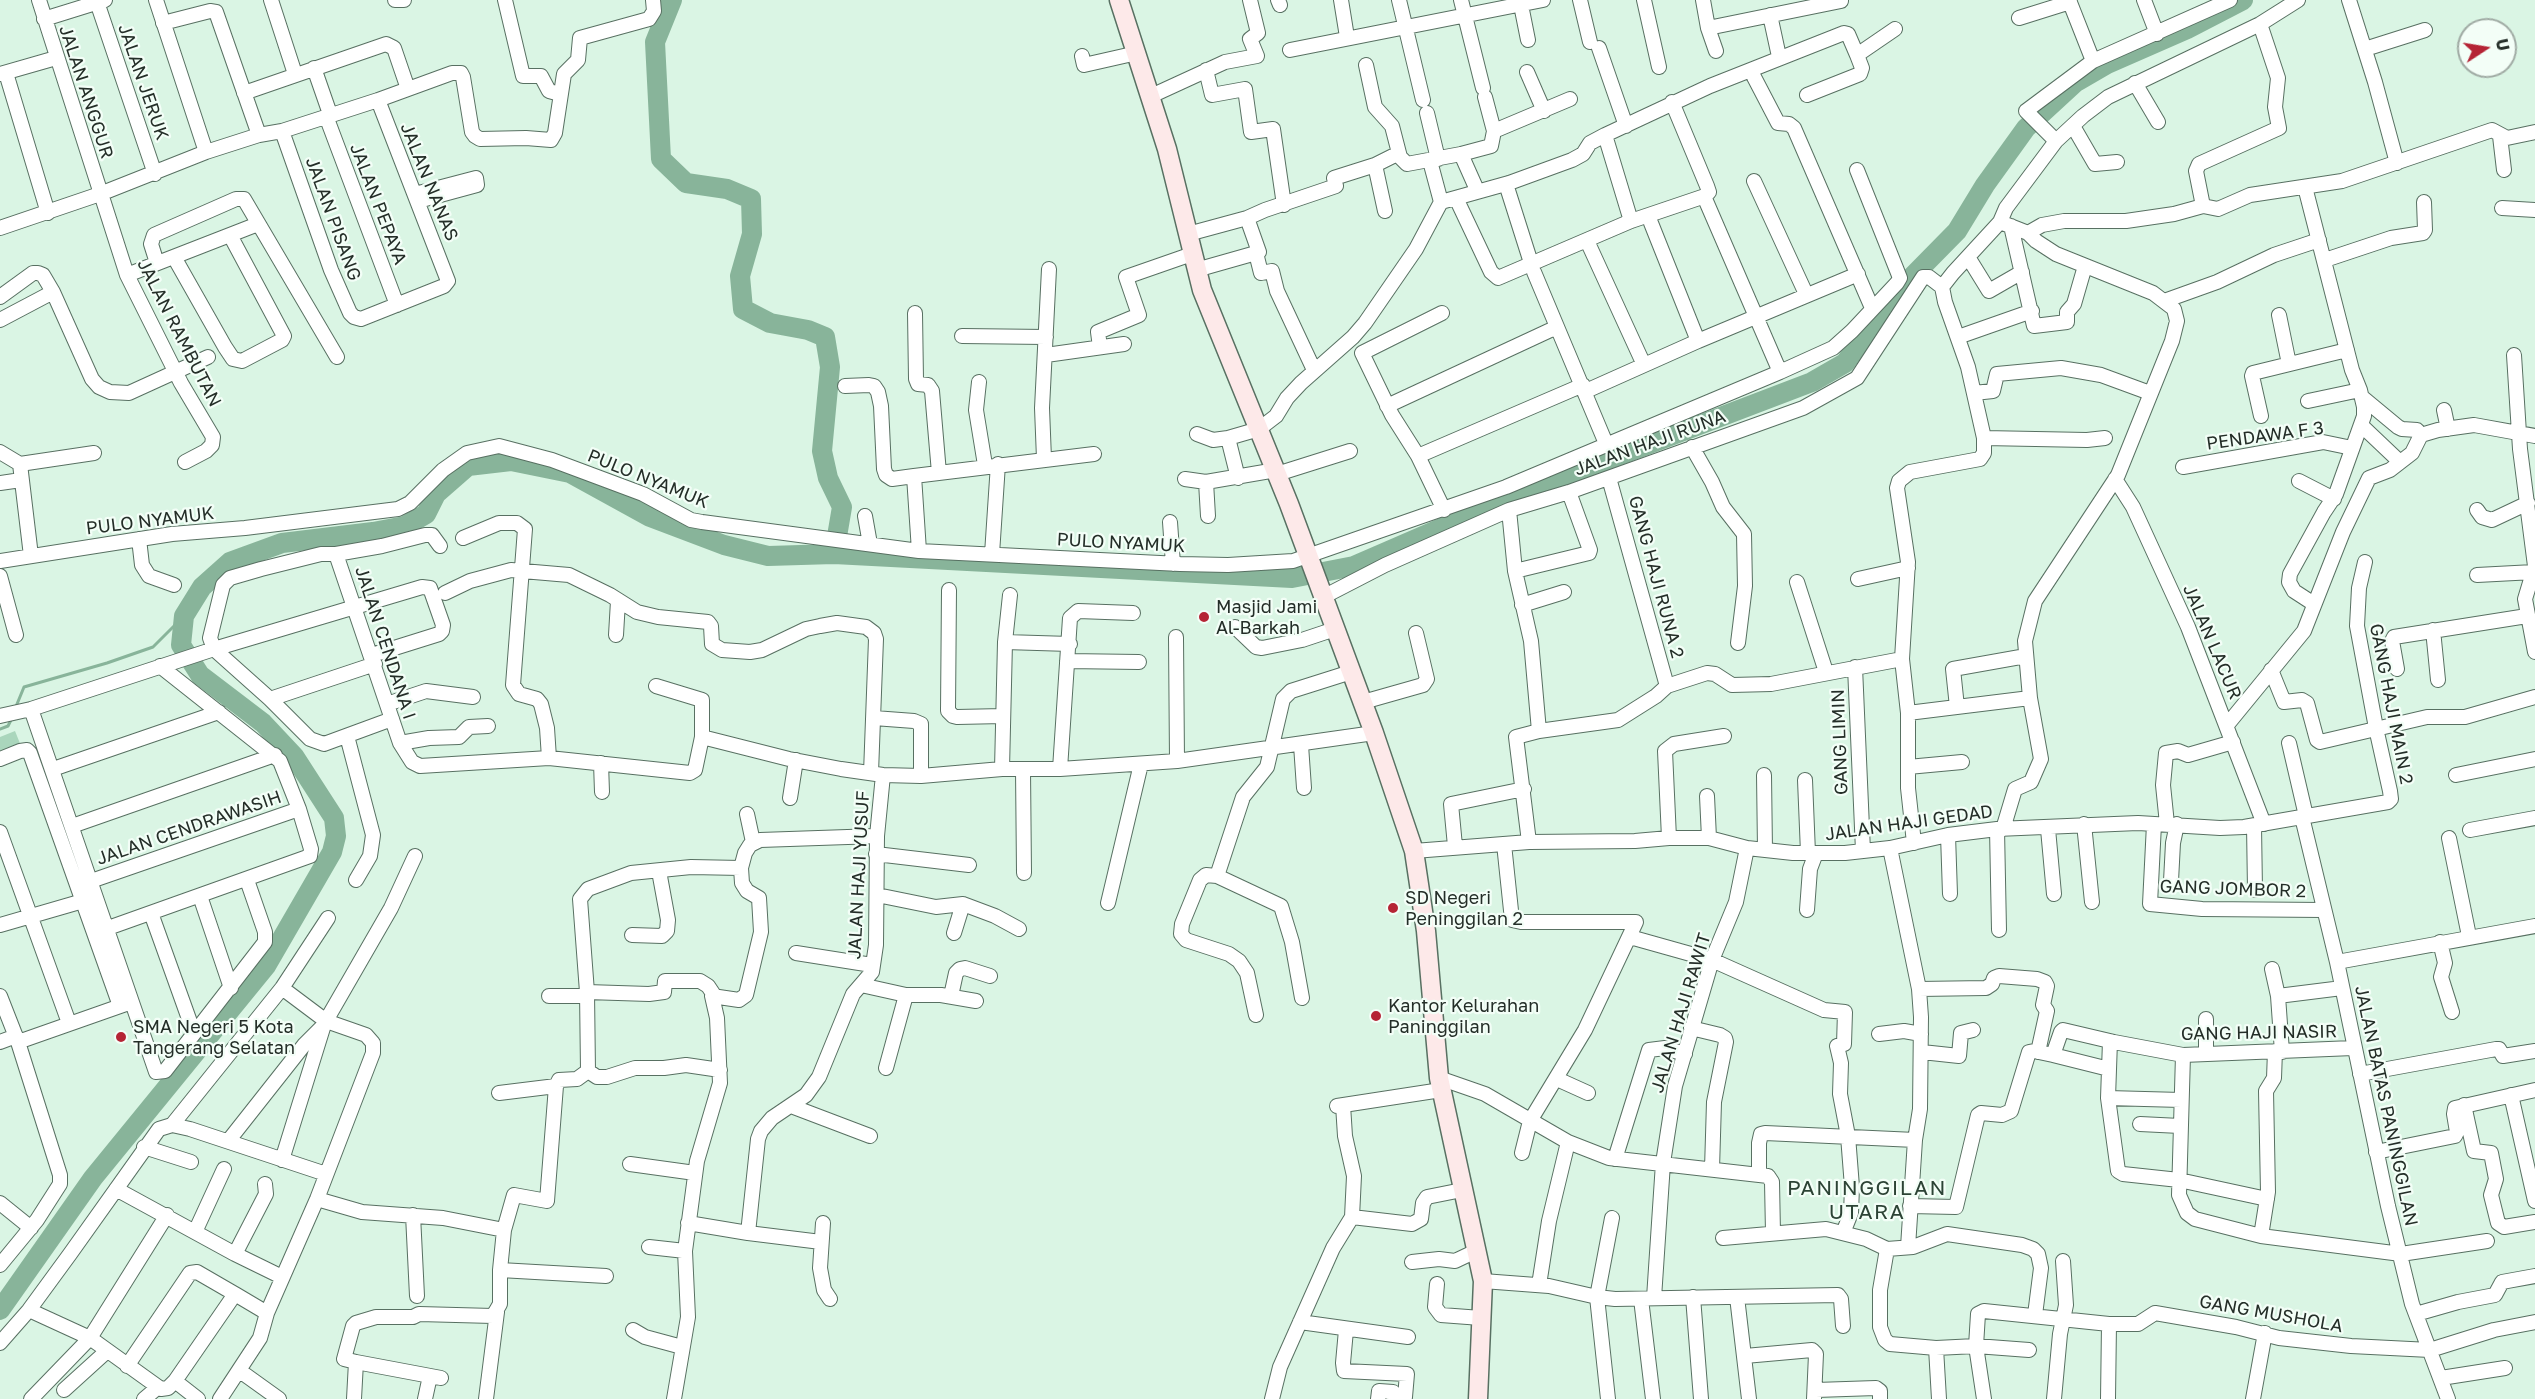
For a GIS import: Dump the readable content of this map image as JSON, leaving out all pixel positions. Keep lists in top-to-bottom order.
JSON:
{
  "streets": {
    "street": [
      "JALAN JERUK",
      "JALAN ANGGUR",
      "JALAN NANAS",
      "JALAN PEPAYA",
      "JALAN PISANG",
      "JALAN RAMBUTAN",
      "PENDAWA F 3",
      "JALAN HAJI RUNA",
      "PULO NYAMUK",
      "GANG HAJI RUNA 2",
      "JALAN LACUR",
      "JALAN CENDANA I",
      "GANG HAJI MAIN 2",
      "GANG LIMIN",
      "JALAN HAJI GEDAD",
      "JALAN CENDRAWASIH",
      "JALAN HAJI YUSUF",
      "GANG JOMBOR 2",
      "JALAN HAJI RAWIT",
      "GANG HAJI NASIR",
      "JALAN BATAS PANINGGILAN",
      "GANG MUSHOLA"
    ]
  },
  "crossings": [
    ["JALAN ANGGUR", "JALAN RAMBUTAN"],
    ["JALAN NANAS", "JALAN PEPAYA"],
    ["JALAN NANAS", "JALAN PISANG"],
    ["JALAN PEPAYA", "JALAN PISANG"],
    ["JALAN HAJI RUNA", "PULO NYAMUK"],
    ["JALAN HAJI RUNA", "GANG HAJI RUNA 2"],
    ["JALAN LACUR", "JALAN HAJI GEDAD"],
    ["GANG HAJI MAIN 2", "JALAN HAJI GEDAD"],
    ["GANG HAJI MAIN 2", "JALAN BATAS PANINGGILAN"],
    ["GANG LIMIN", "JALAN HAJI GEDAD"],
    ["JALAN HAJI GEDAD", "GANG JOMBOR 2"],
    ["JALAN HAJI GEDAD", "JALAN HAJI RAWIT"],
    ["JALAN HAJI GEDAD", "JALAN BATAS PANINGGILAN"],
    ["GANG JOMBOR 2", "JALAN BATAS PANINGGILAN"],
    ["GANG HAJI NASIR", "JALAN BATAS PANINGGILAN"],
    ["JALAN BATAS PANINGGILAN", "GANG MUSHOLA"]
  ],
  "districts": ["PANINGGILAN UTARA"],
  "places": [
    "Masjid Jami Al-Barkah",
    "SD Negeri Peninggilan 2",
    "Kantor Kelurahan Paninggilan",
    "SMA Negeri 5 Kota Tangerang Selatan"
  ],
  "north": "right"
}
